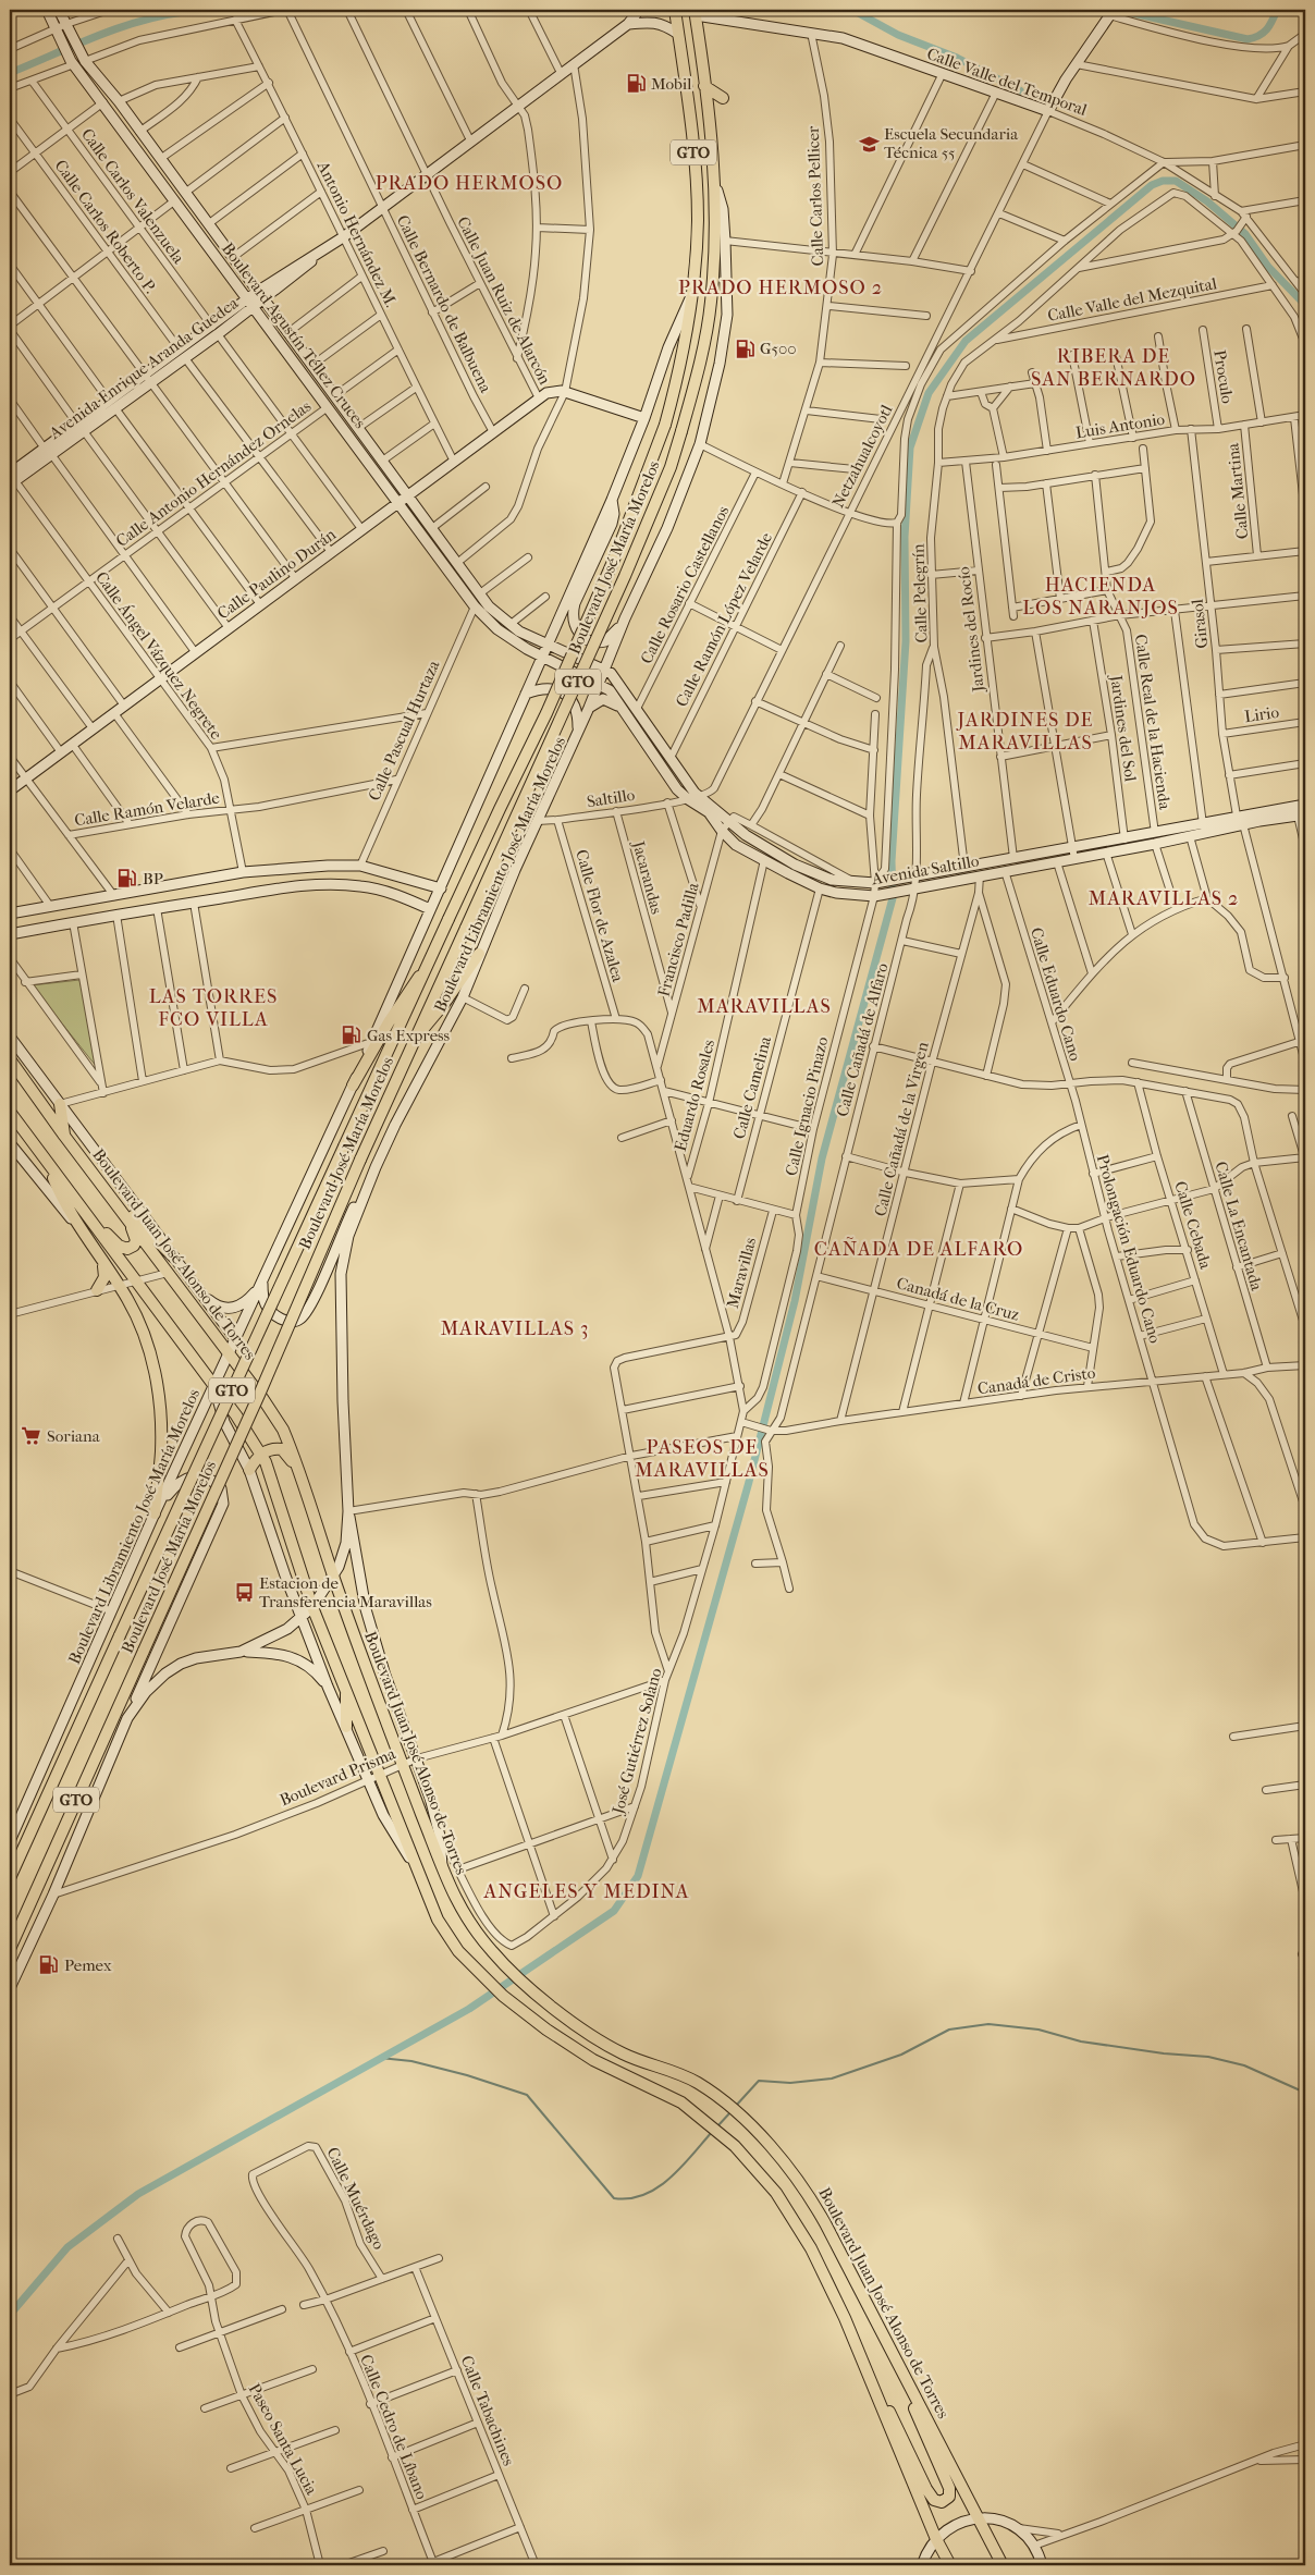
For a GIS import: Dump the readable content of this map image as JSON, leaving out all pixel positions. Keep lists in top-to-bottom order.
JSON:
{
  "streets": {
    "main road": ["GTO", "Boulevard José María Morelos", "Boulevard Juan José Alonso de Torres"],
    "street": [
      "Calle Valle del Temporal",
      "Calle Carlos Valenzuela",
      "Calle Carlos Pellicer",
      "Calle Carlos Roberto P.",
      "Antonio Hernández M.",
      "Calle Valle del Mezquital",
      "Calle Juan Ruiz de Alarcón",
      "Calle Bernardo de Balbuena",
      "Boulevard Agustín Téllez Cruces",
      "Avenida Enrique Aranda Guedea",
      "Proculo",
      "Luis Antonio",
      "Netzahualcoyotl",
      "Calle Antonio Hernández Ornelas",
      "Calle Martina",
      "Calle Paulino Durán",
      "Calle Rosario Castellanos",
      "Calle Pelegrín",
      "Calle Ramón López Velarde",
      "Girasol",
      "Jardines del Rocío",
      "Calle Ángel Vázquez Negrete",
      "Lirio",
      "Calle Real de la Hacienda",
      "Jardines del Sol",
      "Calle Pascual Hurtaza",
      "Saltillo",
      "Calle Ramón Velarde",
      "Avenida Saltillo",
      "Boulevard Libramiento José María Morelos",
      "Jacarandas",
      "Calle Flor de Azalea",
      "Francisco Padilla",
      "Calle Eduardo Cano",
      "Calle Cañadá de Alfaro",
      "Calle Camelina",
      "Eduardo Rosales",
      "Calle Ignacio Pinazo",
      "Calle Cañadá de la Virgen",
      "Calle Cebada",
      "Calle La Encantada",
      "Prolongación Eduardo Cano",
      "Maravillas",
      "Canadá de la Cruz",
      "Canadá de Cristo",
      "José Gutiérrez Solano",
      "Boulevard Prisma",
      "Calle Muérdago",
      "Calle Tabachines",
      "Calle Cedro de Líbano",
      "Paseo Santa Lucia"
    ]
  },
  "crossings": [
    ["Calle Valle del Temporal", "GTO"],
    ["Calle Valle del Temporal", "Calle Carlos Pellicer"],
    ["Calle Valle del Temporal", "Netzahualcoyotl"],
    ["GTO", "Boulevard José María Morelos"],
    ["GTO", "Boulevard Libramiento José María Morelos"],
    ["Calle Carlos Valenzuela", "Avenida Enrique Aranda Guedea"],
    ["Calle Carlos Valenzuela", "Calle Antonio Hernández Ornelas"],
    ["Calle Carlos Valenzuela", "Calle Paulino Durán"],
    ["Calle Carlos Roberto P.", "Avenida Enrique Aranda Guedea"],
    ["Calle Carlos Roberto P.", "Calle Antonio Hernández Ornelas"],
    ["Calle Carlos Roberto P.", "Calle Paulino Durán"],
    ["Antonio Hernández M.", "Avenida Enrique Aranda Guedea"],
    ["Antonio Hernández M.", "Calle Paulino Durán"],
    ["Calle Valle del Mezquital", "Calle Pelegrín"],
    ["Calle Juan Ruiz de Alarcón", "Avenida Enrique Aranda Guedea"],
    ["Calle Juan Ruiz de Alarcón", "Calle Paulino Durán"],
    ["Calle Bernardo de Balbuena", "Avenida Enrique Aranda Guedea"],
    ["Calle Bernardo de Balbuena", "Calle Paulino Durán"],
    ["Boulevard Agustín Téllez Cruces", "Avenida Enrique Aranda Guedea"],
    ["Boulevard Agustín Téllez Cruces", "Calle Antonio Hernández Ornelas"],
    ["Boulevard Agustín Téllez Cruces", "Calle Paulino Durán"],
    ["Boulevard Agustín Téllez Cruces", "Calle Pascual Hurtaza"],
    ["Boulevard Agustín Téllez Cruces", "Avenida Saltillo"],
    ["Boulevard Agustín Téllez Cruces", "Boulevard Libramiento José María Morelos"],
    ["Avenida Enrique Aranda Guedea", "Calle Ángel Vázquez Negrete"],
    ["Proculo", "Luis Antonio"],
    ["Luis Antonio", "Calle Martina"],
    ["Luis Antonio", "Calle Pelegrín"],
    ["Luis Antonio", "Girasol"],
    ["Luis Antonio", "Jardines del Rocío"],
    ["Netzahualcoyotl", "Saltillo"],
    ["Netzahualcoyotl", "Avenida Saltillo"],
    ["Calle Antonio Hernández Ornelas", "Calle Ángel Vázquez Negrete"],
    ["Boulevard José María Morelos", "Boulevard Libramiento José María Morelos"],
    ["Calle Paulino Durán", "Calle Ángel Vázquez Negrete"],
    ["Calle Rosario Castellanos", "Avenida Saltillo"],
    ["Calle Pelegrín", "Avenida Saltillo"],
    ["Calle Pelegrín", "Calle Cañadá de Alfaro"],
    ["Calle Ramón López Velarde", "Avenida Saltillo"],
    ["Girasol", "Lirio"],
    ["Girasol", "Avenida Saltillo"],
    ["Jardines del Rocío", "Avenida Saltillo"],
    ["Calle Ángel Vázquez Negrete", "Calle Ramón Velarde"],
    ["Calle Real de la Hacienda", "Avenida Saltillo"],
    ["Jardines del Sol", "Avenida Saltillo"],
    ["Calle Pascual Hurtaza", "Calle Ramón Velarde"],
    ["Saltillo", "Avenida Saltillo"],
    ["Saltillo", "Boulevard Libramiento José María Morelos"],
    ["Saltillo", "Jacarandas"],
    ["Saltillo", "Calle Flor de Azalea"],
    ["Avenida Saltillo", "Boulevard Libramiento José María Morelos"],
    ["Avenida Saltillo", "Francisco Padilla"],
    ["Avenida Saltillo", "Calle Eduardo Cano"],
    ["Avenida Saltillo", "Calle Cañadá de Alfaro"],
    ["Avenida Saltillo", "Calle Camelina"],
    ["Avenida Saltillo", "Eduardo Rosales"],
    ["Avenida Saltillo", "Calle Ignacio Pinazo"],
    ["Avenida Saltillo", "Calle Cañadá de la Virgen"],
    ["Boulevard Libramiento José María Morelos", "Boulevard Juan José Alonso de Torres"],
    ["Boulevard Libramiento José María Morelos", "Boulevard Prisma"],
    ["Jacarandas", "Francisco Padilla"],
    ["Calle Eduardo Cano", "Prolongación Eduardo Cano"],
    ["Calle Cañadá de Alfaro", "Canadá de la Cruz"],
    ["Calle Cañadá de Alfaro", "Canadá de Cristo"],
    ["Calle Cañadá de la Virgen", "Canadá de la Cruz"],
    ["Calle Cañadá de la Virgen", "Canadá de Cristo"],
    ["Calle Cebada", "Canadá de Cristo"],
    ["Calle La Encantada", "Canadá de Cristo"],
    ["Prolongación Eduardo Cano", "Canadá de Cristo"],
    ["Boulevard Juan José Alonso de Torres", "Boulevard Prisma"],
    ["José Gutiérrez Solano", "Boulevard Prisma"],
    ["Calle Muérdago", "Calle Cedro de Líbano"]
  ],
  "districts": [
    "PRADO HERMOSO",
    "PRADO HERMOSO 2",
    "RIBERA DE SAN BERNARDO",
    "HACIENDA LOS NARANJOS",
    "JARDINES DE MARAVILLAS",
    "MARAVILLAS 2",
    "LAS TORRES FCO VILLA",
    "MARAVILLAS",
    "CAÑADA DE ALFARO",
    "MARAVILLAS 3",
    "PASEOS DE MARAVILLAS",
    "ANGELES Y MEDINA"
  ],
  "places": {
    "fuel station": [
      "Mobil",
      "G500",
      "BP",
      "Gas Express",
      "Pemex"
    ],
    "school or university": ["Escuela Secundaria Técnica 55"],
    "supermarket": ["Soriana"],
    "bus stop": ["Estacion de Transferencia Maravillas"]
  }
}
